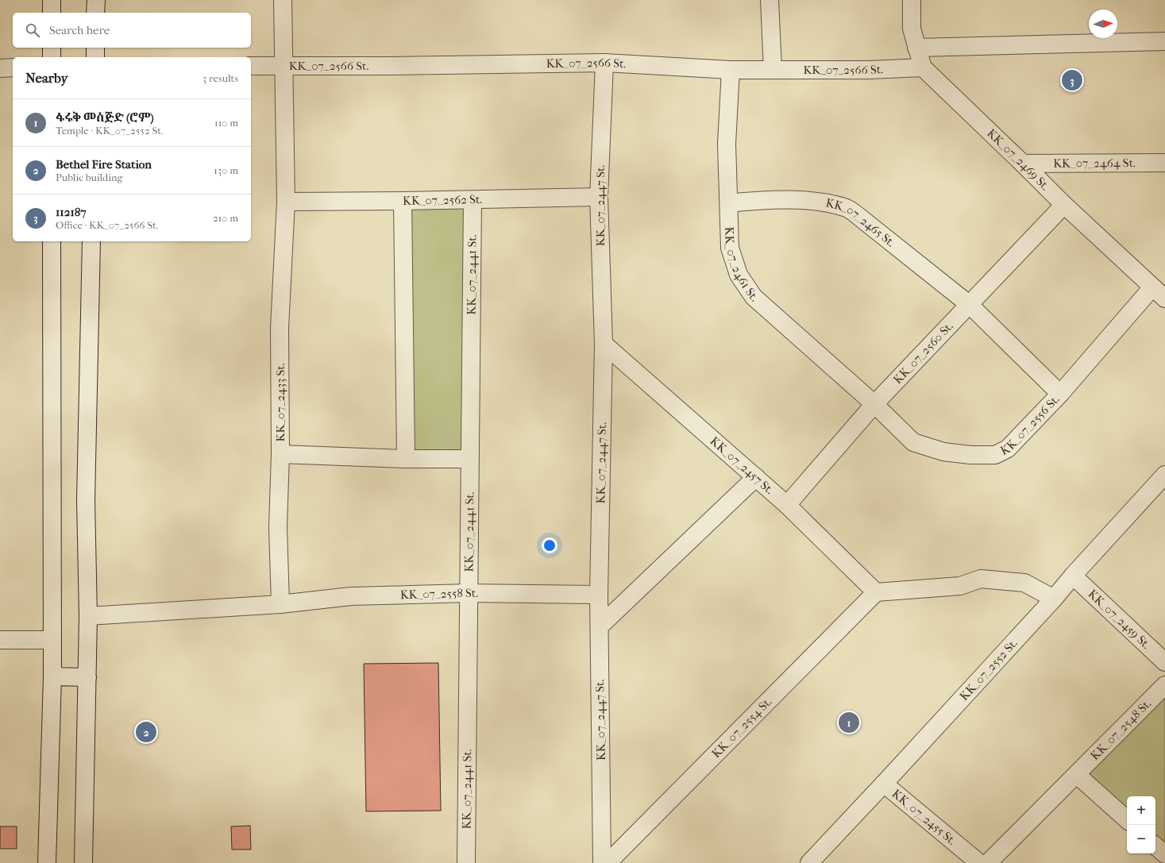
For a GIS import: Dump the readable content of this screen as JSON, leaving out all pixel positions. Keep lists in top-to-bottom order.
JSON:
{
  "streets": {
    "street": [
      "KK_07_2566 St.",
      "KK_07_2469 St.",
      "KK_07_2464 St.",
      "KK_07_2562 St.",
      "KK_07_2447 St.",
      "KK_07_2465 St.",
      "KK_07_2461 St.",
      "KK_07_2441 St.",
      "KK_07_2560 St.",
      "KK_07_2433 St.",
      "KK_07_2556 St.",
      "KK_07_2457 St.",
      "KK_07_2558 St.",
      "KK_07_2459 St.",
      "KK_07_2552 St.",
      "KK_07_2554 St.",
      "KK_07_2548 St.",
      "KK_07_2455 St."
    ]
  },
  "crossings": [
    ["KK_07_2566 St.", "KK_07_2469 St."],
    ["KK_07_2566 St.", "KK_07_2447 St."],
    ["KK_07_2566 St.", "KK_07_2461 St."],
    ["KK_07_2566 St.", "KK_07_2433 St."],
    ["KK_07_2469 St.", "KK_07_2464 St."],
    ["KK_07_2469 St.", "KK_07_2560 St."],
    ["KK_07_2469 St.", "KK_07_2556 St."],
    ["KK_07_2562 St.", "KK_07_2447 St."],
    ["KK_07_2562 St.", "KK_07_2441 St."],
    ["KK_07_2562 St.", "KK_07_2433 St."],
    ["KK_07_2447 St.", "KK_07_2457 St."],
    ["KK_07_2447 St.", "KK_07_2558 St."],
    ["KK_07_2465 St.", "KK_07_2461 St."],
    ["KK_07_2465 St.", "KK_07_2560 St."],
    ["KK_07_2465 St.", "KK_07_2556 St."],
    ["KK_07_2461 St.", "KK_07_2560 St."],
    ["KK_07_2461 St.", "KK_07_2556 St."],
    ["KK_07_2441 St.", "KK_07_2558 St."],
    ["KK_07_2560 St.", "KK_07_2556 St."],
    ["KK_07_2560 St.", "KK_07_2457 St."],
    ["KK_07_2433 St.", "KK_07_2558 St."],
    ["KK_07_2457 St.", "KK_07_2554 St."],
    ["KK_07_2459 St.", "KK_07_2552 St."],
    ["KK_07_2552 St.", "KK_07_2455 St."]
  ],
  "north": "right",
  "page": {
    "search": "Search here",
    "heading": ["Nearby", "3 results"],
    "pins": ["3", "1", "2"],
    "list": [
      {
        "mark": "1",
        "name": "ፋሩቅ መስጅድ (ሮም)",
        "note": "Temple · KK_07_2552 St.",
        "value": "110 m"
      },
      {
        "mark": "2",
        "name": "Bethel Fire Station",
        "note": "Public building",
        "value": "130 m"
      },
      {
        "mark": "3",
        "name": "112187",
        "note": "Office · KK_07_2566 St.",
        "value": "210 m"
      }
    ],
    "map_buttons": ["+", "−"]
  }
}
